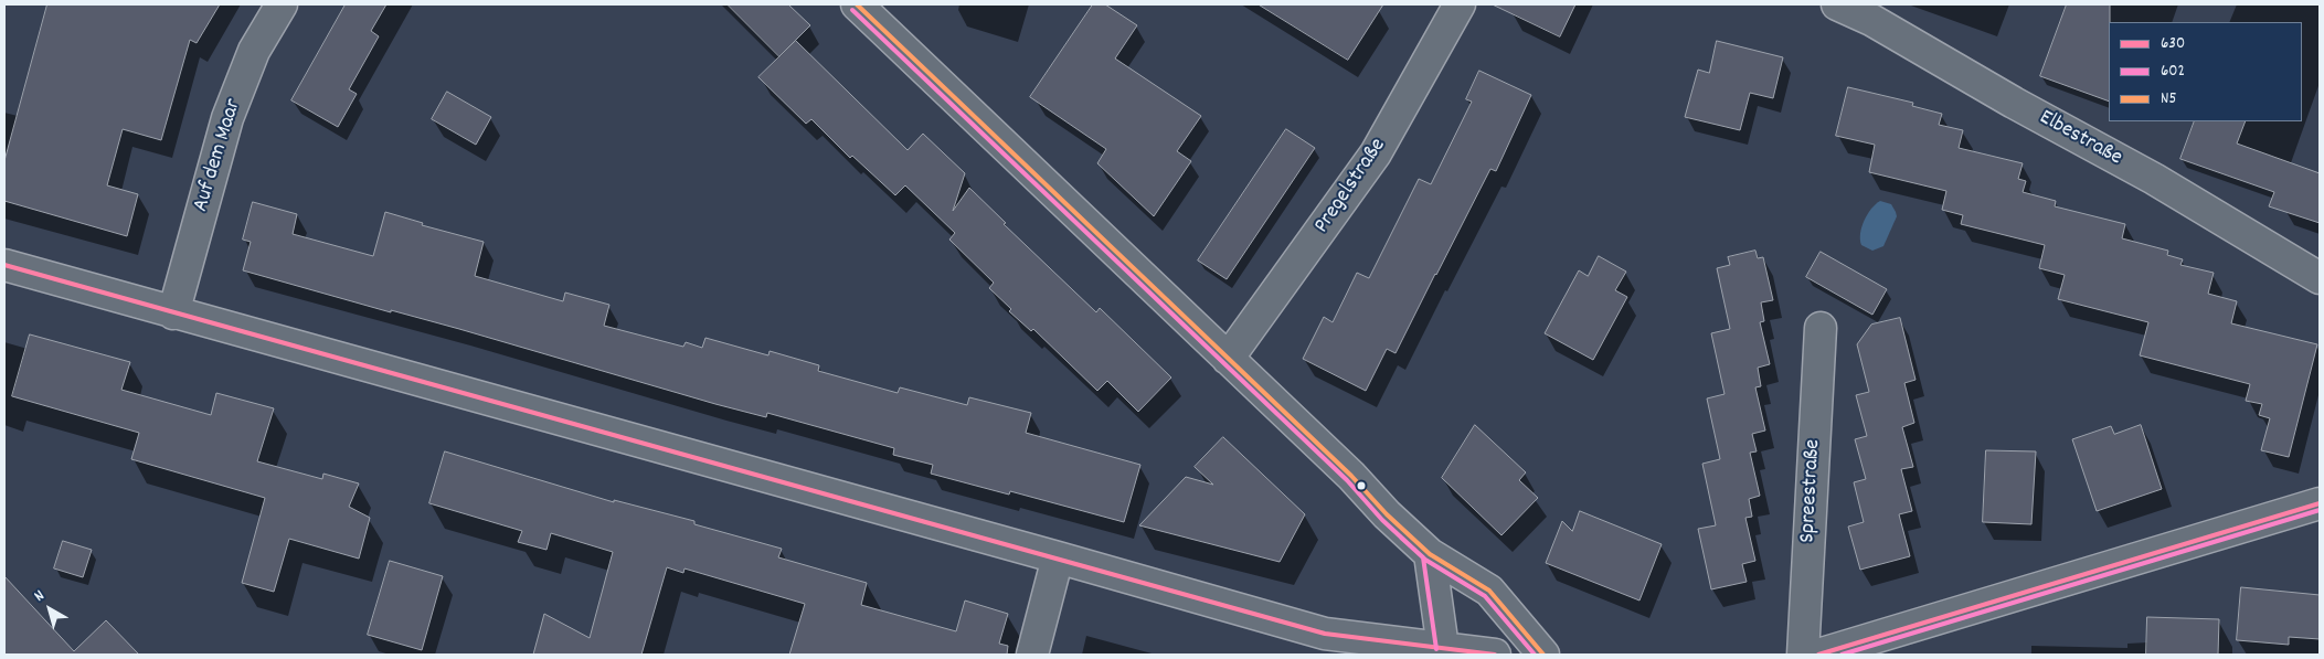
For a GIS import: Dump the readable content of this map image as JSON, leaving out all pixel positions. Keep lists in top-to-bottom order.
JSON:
{
  "streets": {
    "street": [
      "Elbestraße",
      "Auf dem Maar",
      "Pregelstraße",
      "Spreestraße"
    ]
  },
  "lines": ["transit line N5", "transit line 602", "transit line 630"],
  "legend": ["630", "602", "N5"],
  "north": "top left"
}
